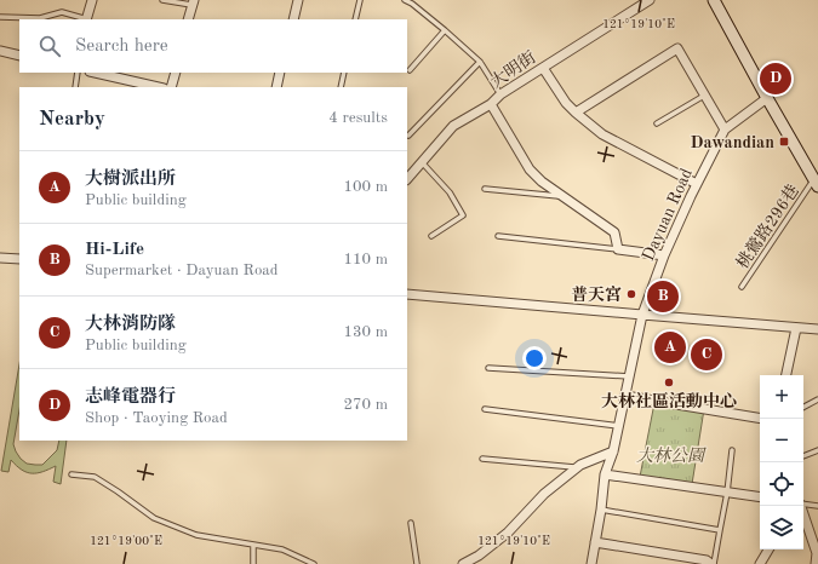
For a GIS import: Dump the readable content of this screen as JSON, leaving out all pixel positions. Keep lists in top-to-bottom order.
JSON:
{
  "streets": {
    "street": ["大明街", "Dayuan Road"],
    "lane": ["桃鶯路296巷"]
  },
  "parks": ["大林公園"],
  "places": {
    "transit": ["Dawandian"],
    "other": ["普天宮", "大林社區活動中心"]
  },
  "page": {
    "search": "Search here",
    "pins": [
      "D",
      "B",
      "A",
      "C"
    ],
    "heading": ["Nearby", "4 results"],
    "list": [
      {
        "mark": "A",
        "name": "大樹派出所",
        "note": "Public building",
        "value": "100 m"
      },
      {
        "mark": "B",
        "name": "Hi-Life",
        "note": "Supermarket · Dayuan Road",
        "value": "110 m"
      },
      {
        "mark": "C",
        "name": "大林消防隊",
        "note": "Public building",
        "value": "130 m"
      },
      {
        "mark": "D",
        "name": "志峰電器行",
        "note": "Shop · Taoying Road",
        "value": "270 m"
      }
    ],
    "map_buttons": ["+", "−"]
  },
  "coordinates": ["121°19'10\"E", "121°19'00\"E"]
}
